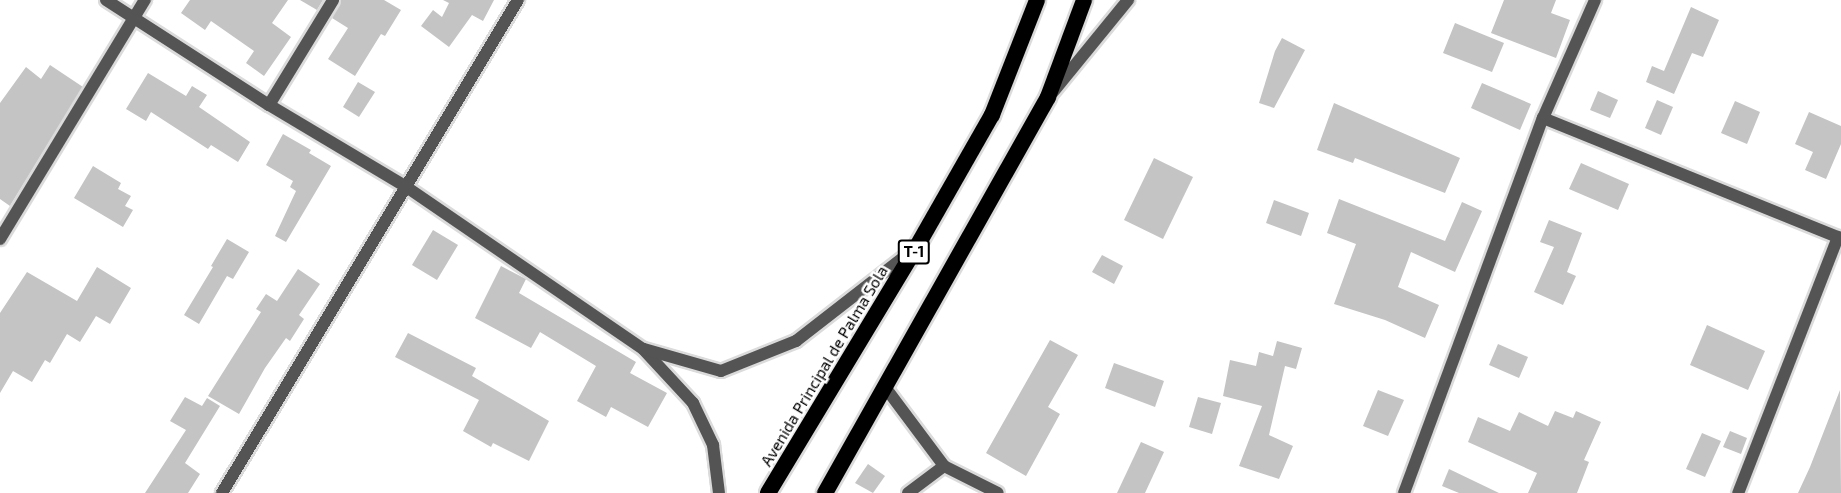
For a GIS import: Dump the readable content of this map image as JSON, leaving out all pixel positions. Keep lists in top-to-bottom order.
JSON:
{
  "streets": {
    "highway": ["T-1", "Avenida Principal de Palma Sola"]
  }
}
